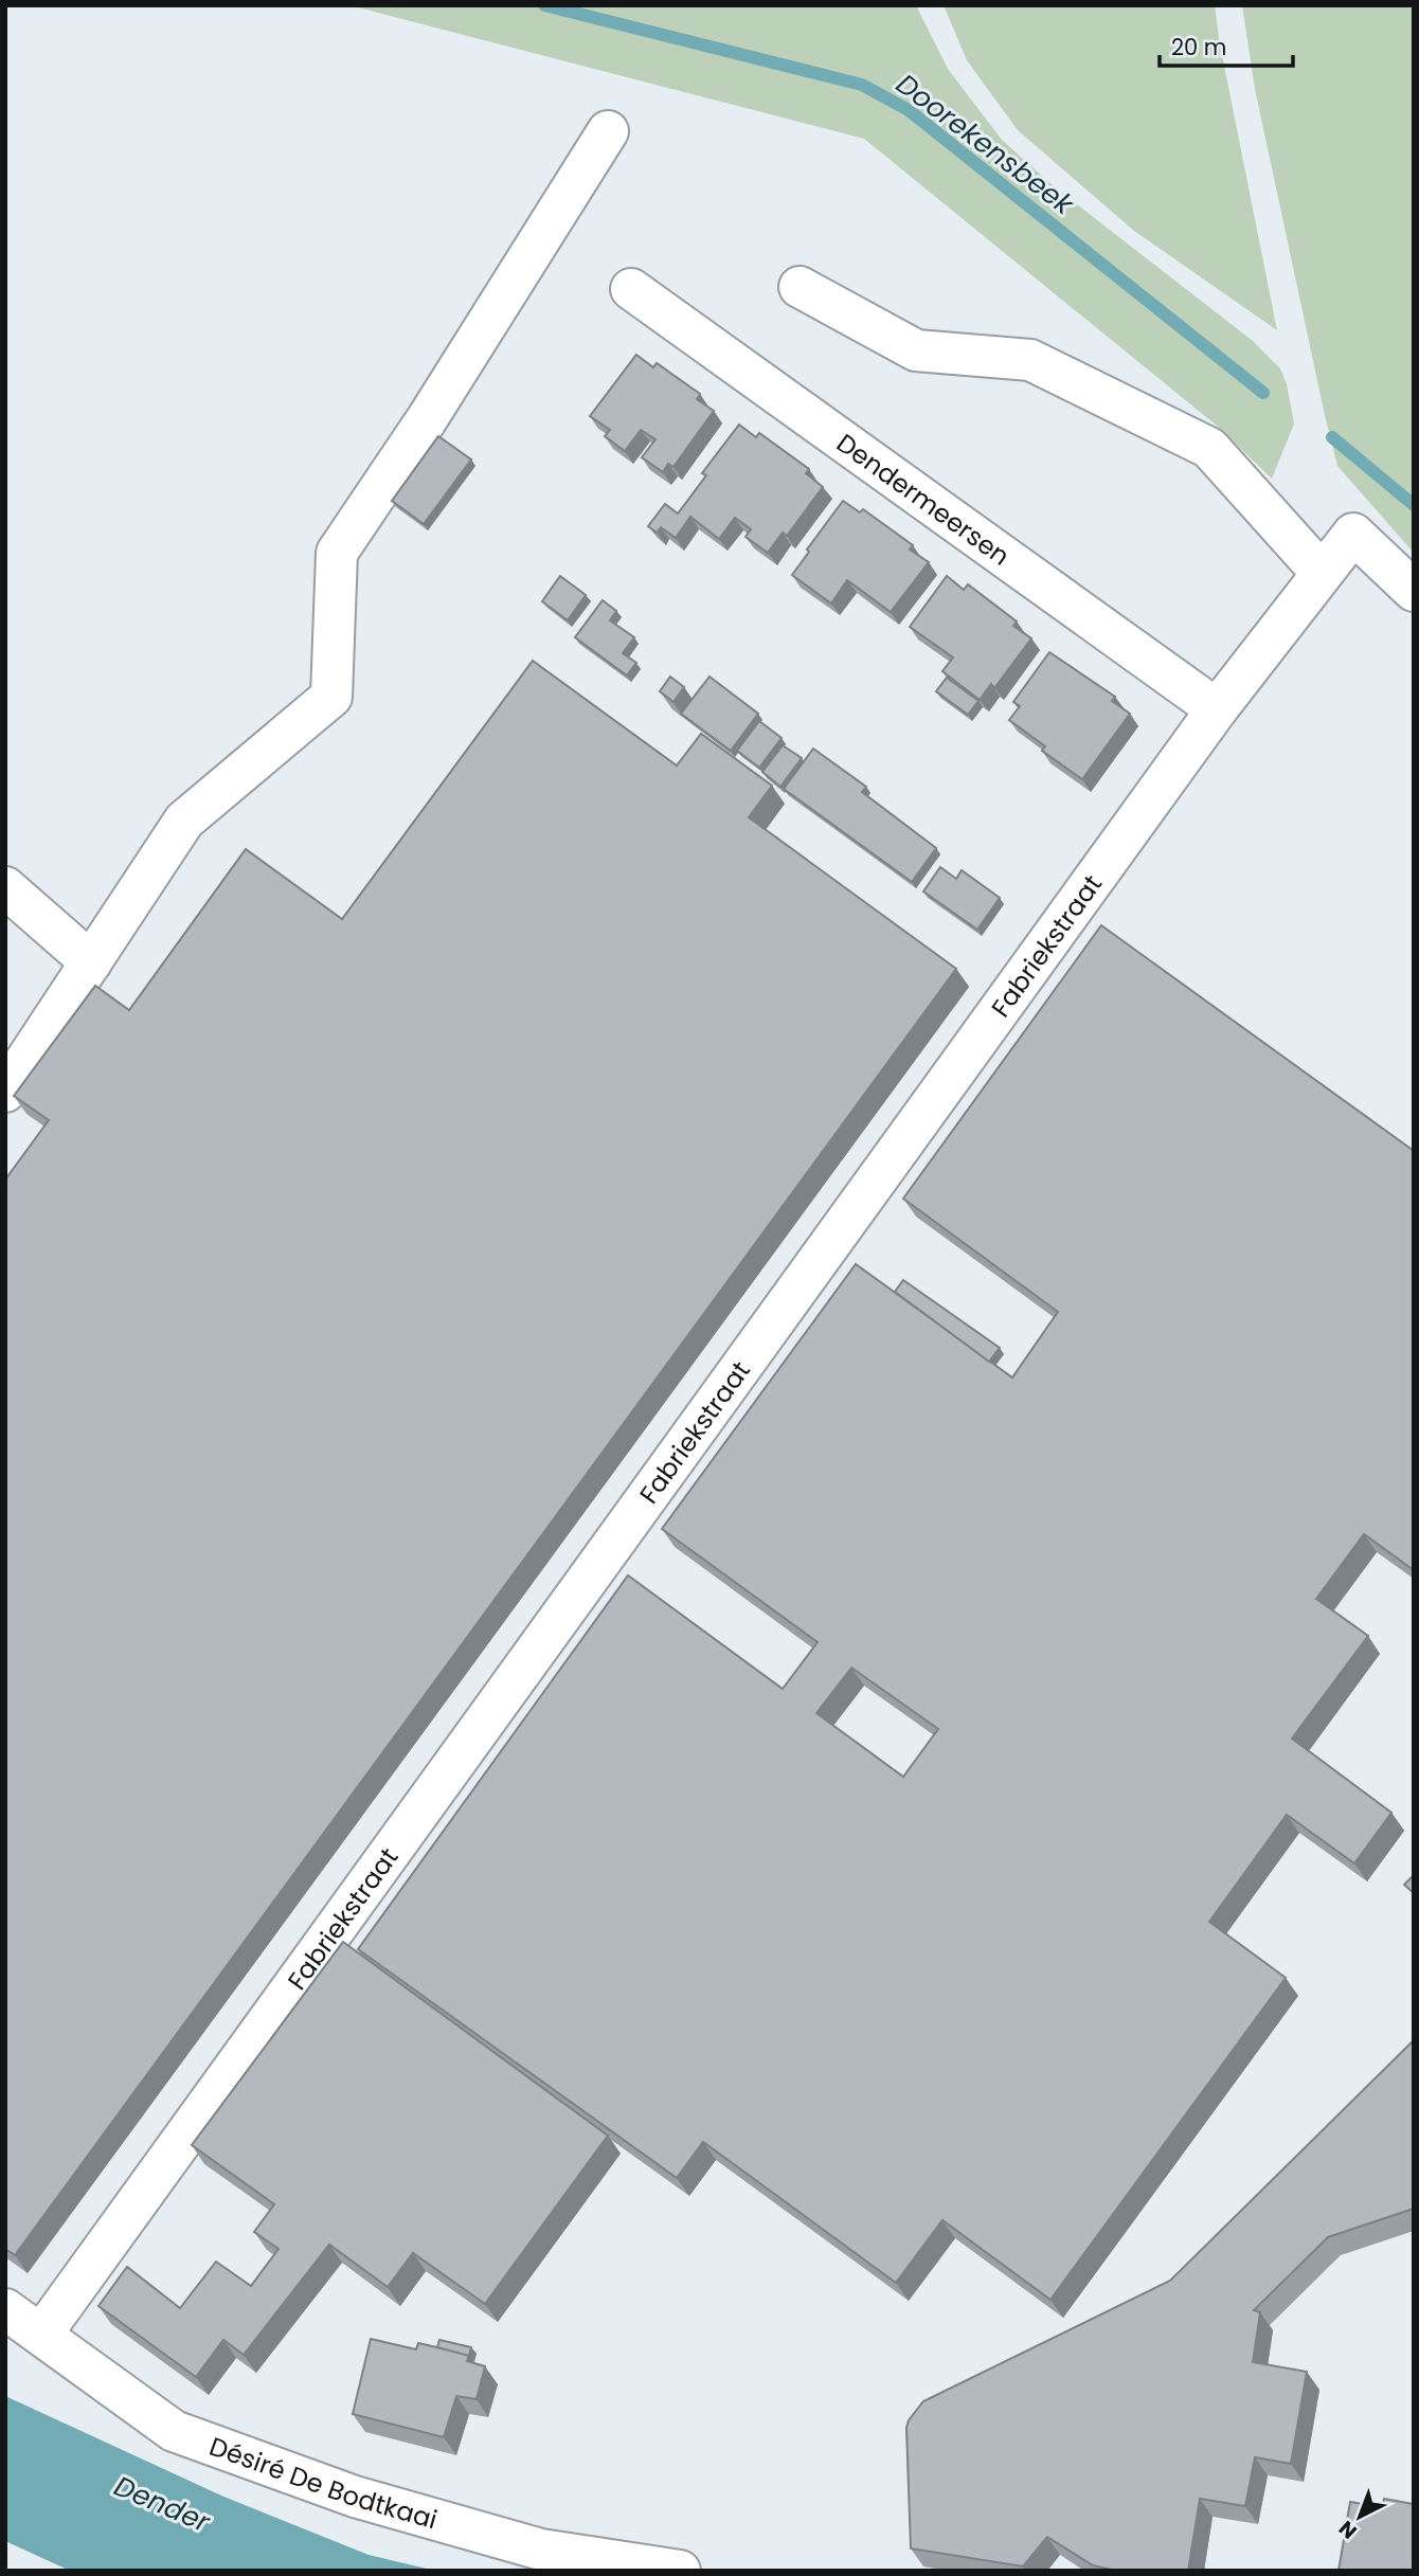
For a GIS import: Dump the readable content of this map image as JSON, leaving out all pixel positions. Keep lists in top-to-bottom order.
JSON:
{
  "streets": {
    "street": ["Dendermeersen", "Fabriekstraat", "Désiré De Bodtkaai"]
  },
  "crossings": [
    ["Dendermeersen", "Fabriekstraat"],
    ["Fabriekstraat", "Désiré De Bodtkaai"]
  ],
  "water": ["Doorekensbeek", "Dender"],
  "scale_bar": "20 m",
  "north": "bottom left"
}
